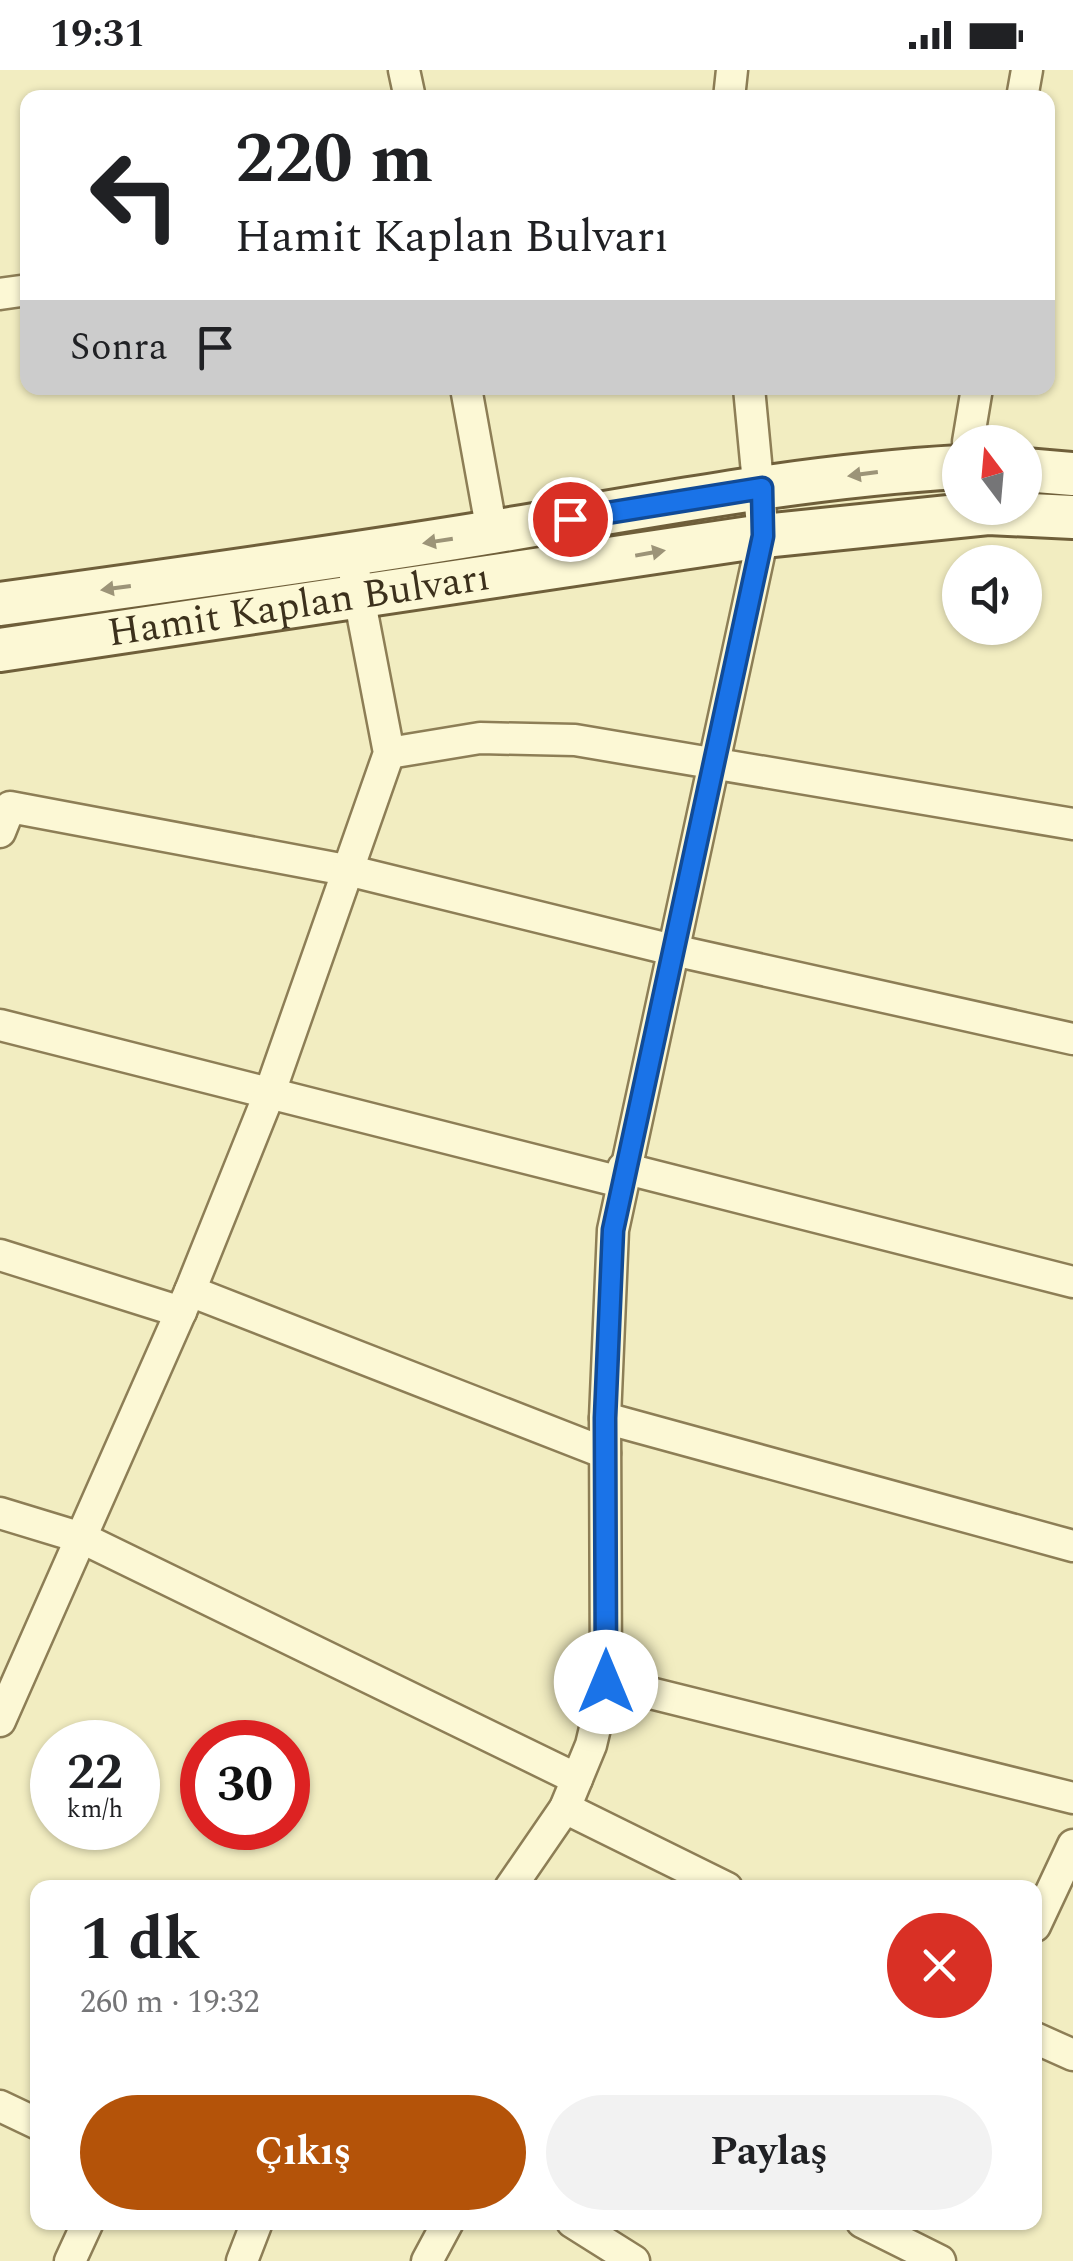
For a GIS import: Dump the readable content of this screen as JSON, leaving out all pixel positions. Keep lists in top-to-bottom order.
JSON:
{
  "streets": {
    "main road": ["Hamit Kaplan Bulvarı"]
  },
  "north": "top",
  "page": {
    "status": "19:31",
    "turn": ["220 m", "Hamit Kaplan Bulvarı"],
    "then": "Sonra",
    "speed": "22 km/h",
    "limit": "30",
    "heading": ["1 dk", "260 m · 19:32"],
    "buttons": ["Çıkış", "Paylaş"]
  }
}
